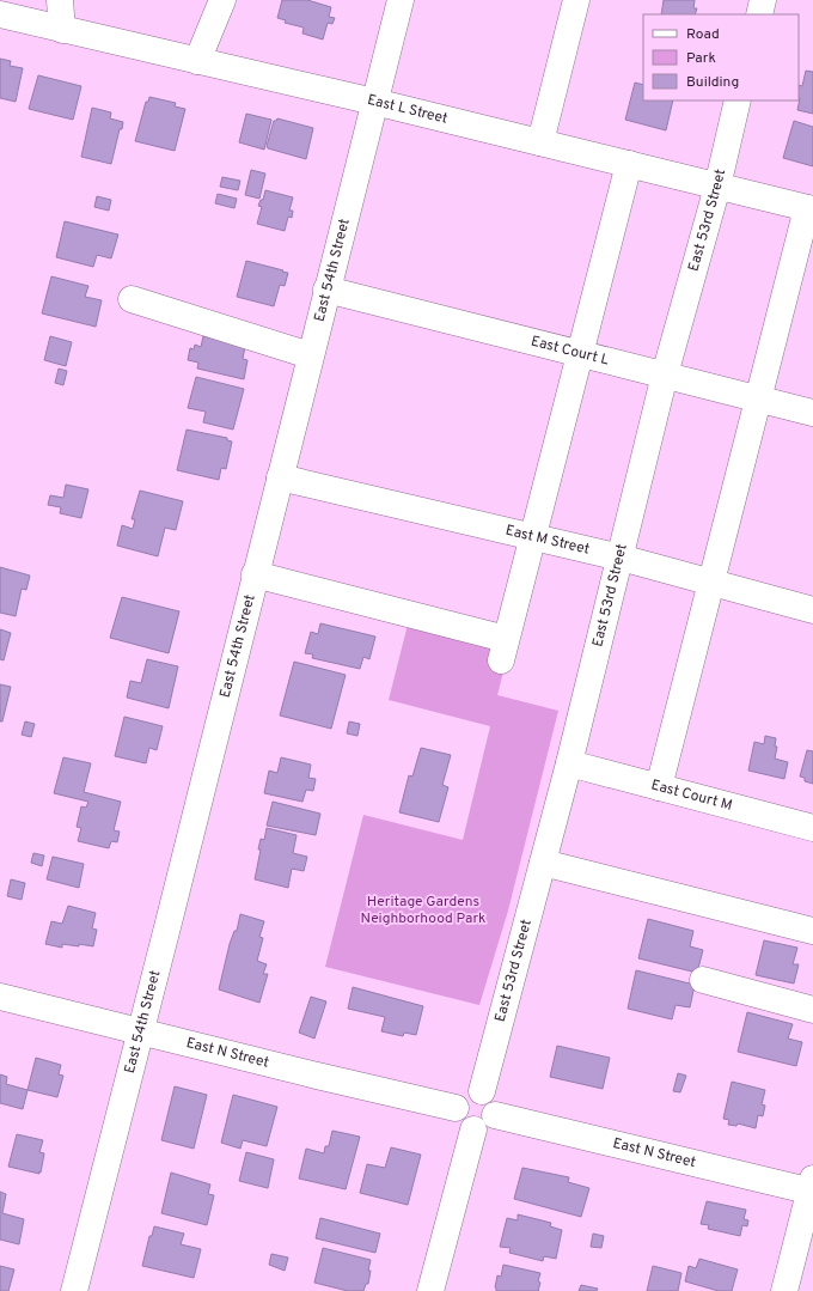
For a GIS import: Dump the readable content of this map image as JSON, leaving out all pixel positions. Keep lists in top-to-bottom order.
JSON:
{
  "streets": {
    "street": [
      "East L Street",
      "East 53rd Street",
      "East 54th Street",
      "East Court L",
      "East M Street",
      "East Court M",
      "East N Street"
    ]
  },
  "crossings": [
    ["East L Street", "East 53rd Street"],
    ["East L Street", "East 54th Street"],
    ["East 53rd Street", "East Court L"],
    ["East 53rd Street", "East M Street"],
    ["East 53rd Street", "East Court M"],
    ["East 53rd Street", "East N Street"],
    ["East 54th Street", "East Court L"],
    ["East 54th Street", "East M Street"],
    ["East 54th Street", "East N Street"]
  ],
  "parks": ["Heritage Gardens Neighborhood Park"],
  "legend": ["Road", "Park", "Building"]
}
